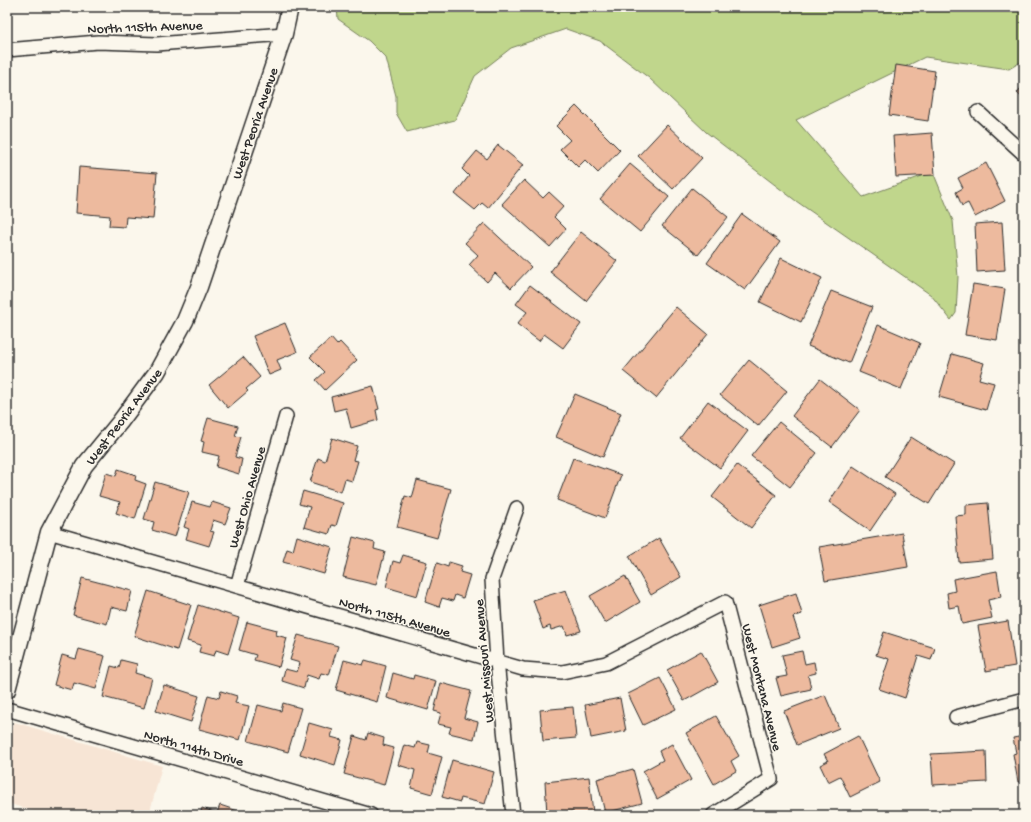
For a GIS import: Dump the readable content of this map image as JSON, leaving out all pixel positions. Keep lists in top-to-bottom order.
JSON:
{
  "streets": {
    "street": [
      "North 115th Avenue",
      "West Peoria Avenue",
      "West Ohio Avenue",
      "West Missouri Avenue",
      "West Montana Avenue",
      "North 114th Drive"
    ]
  },
  "crossings": [
    ["North 115th Avenue", "West Peoria Avenue"],
    ["North 115th Avenue", "West Ohio Avenue"],
    ["North 115th Avenue", "West Missouri Avenue"],
    ["North 115th Avenue", "West Montana Avenue"]
  ]
}
